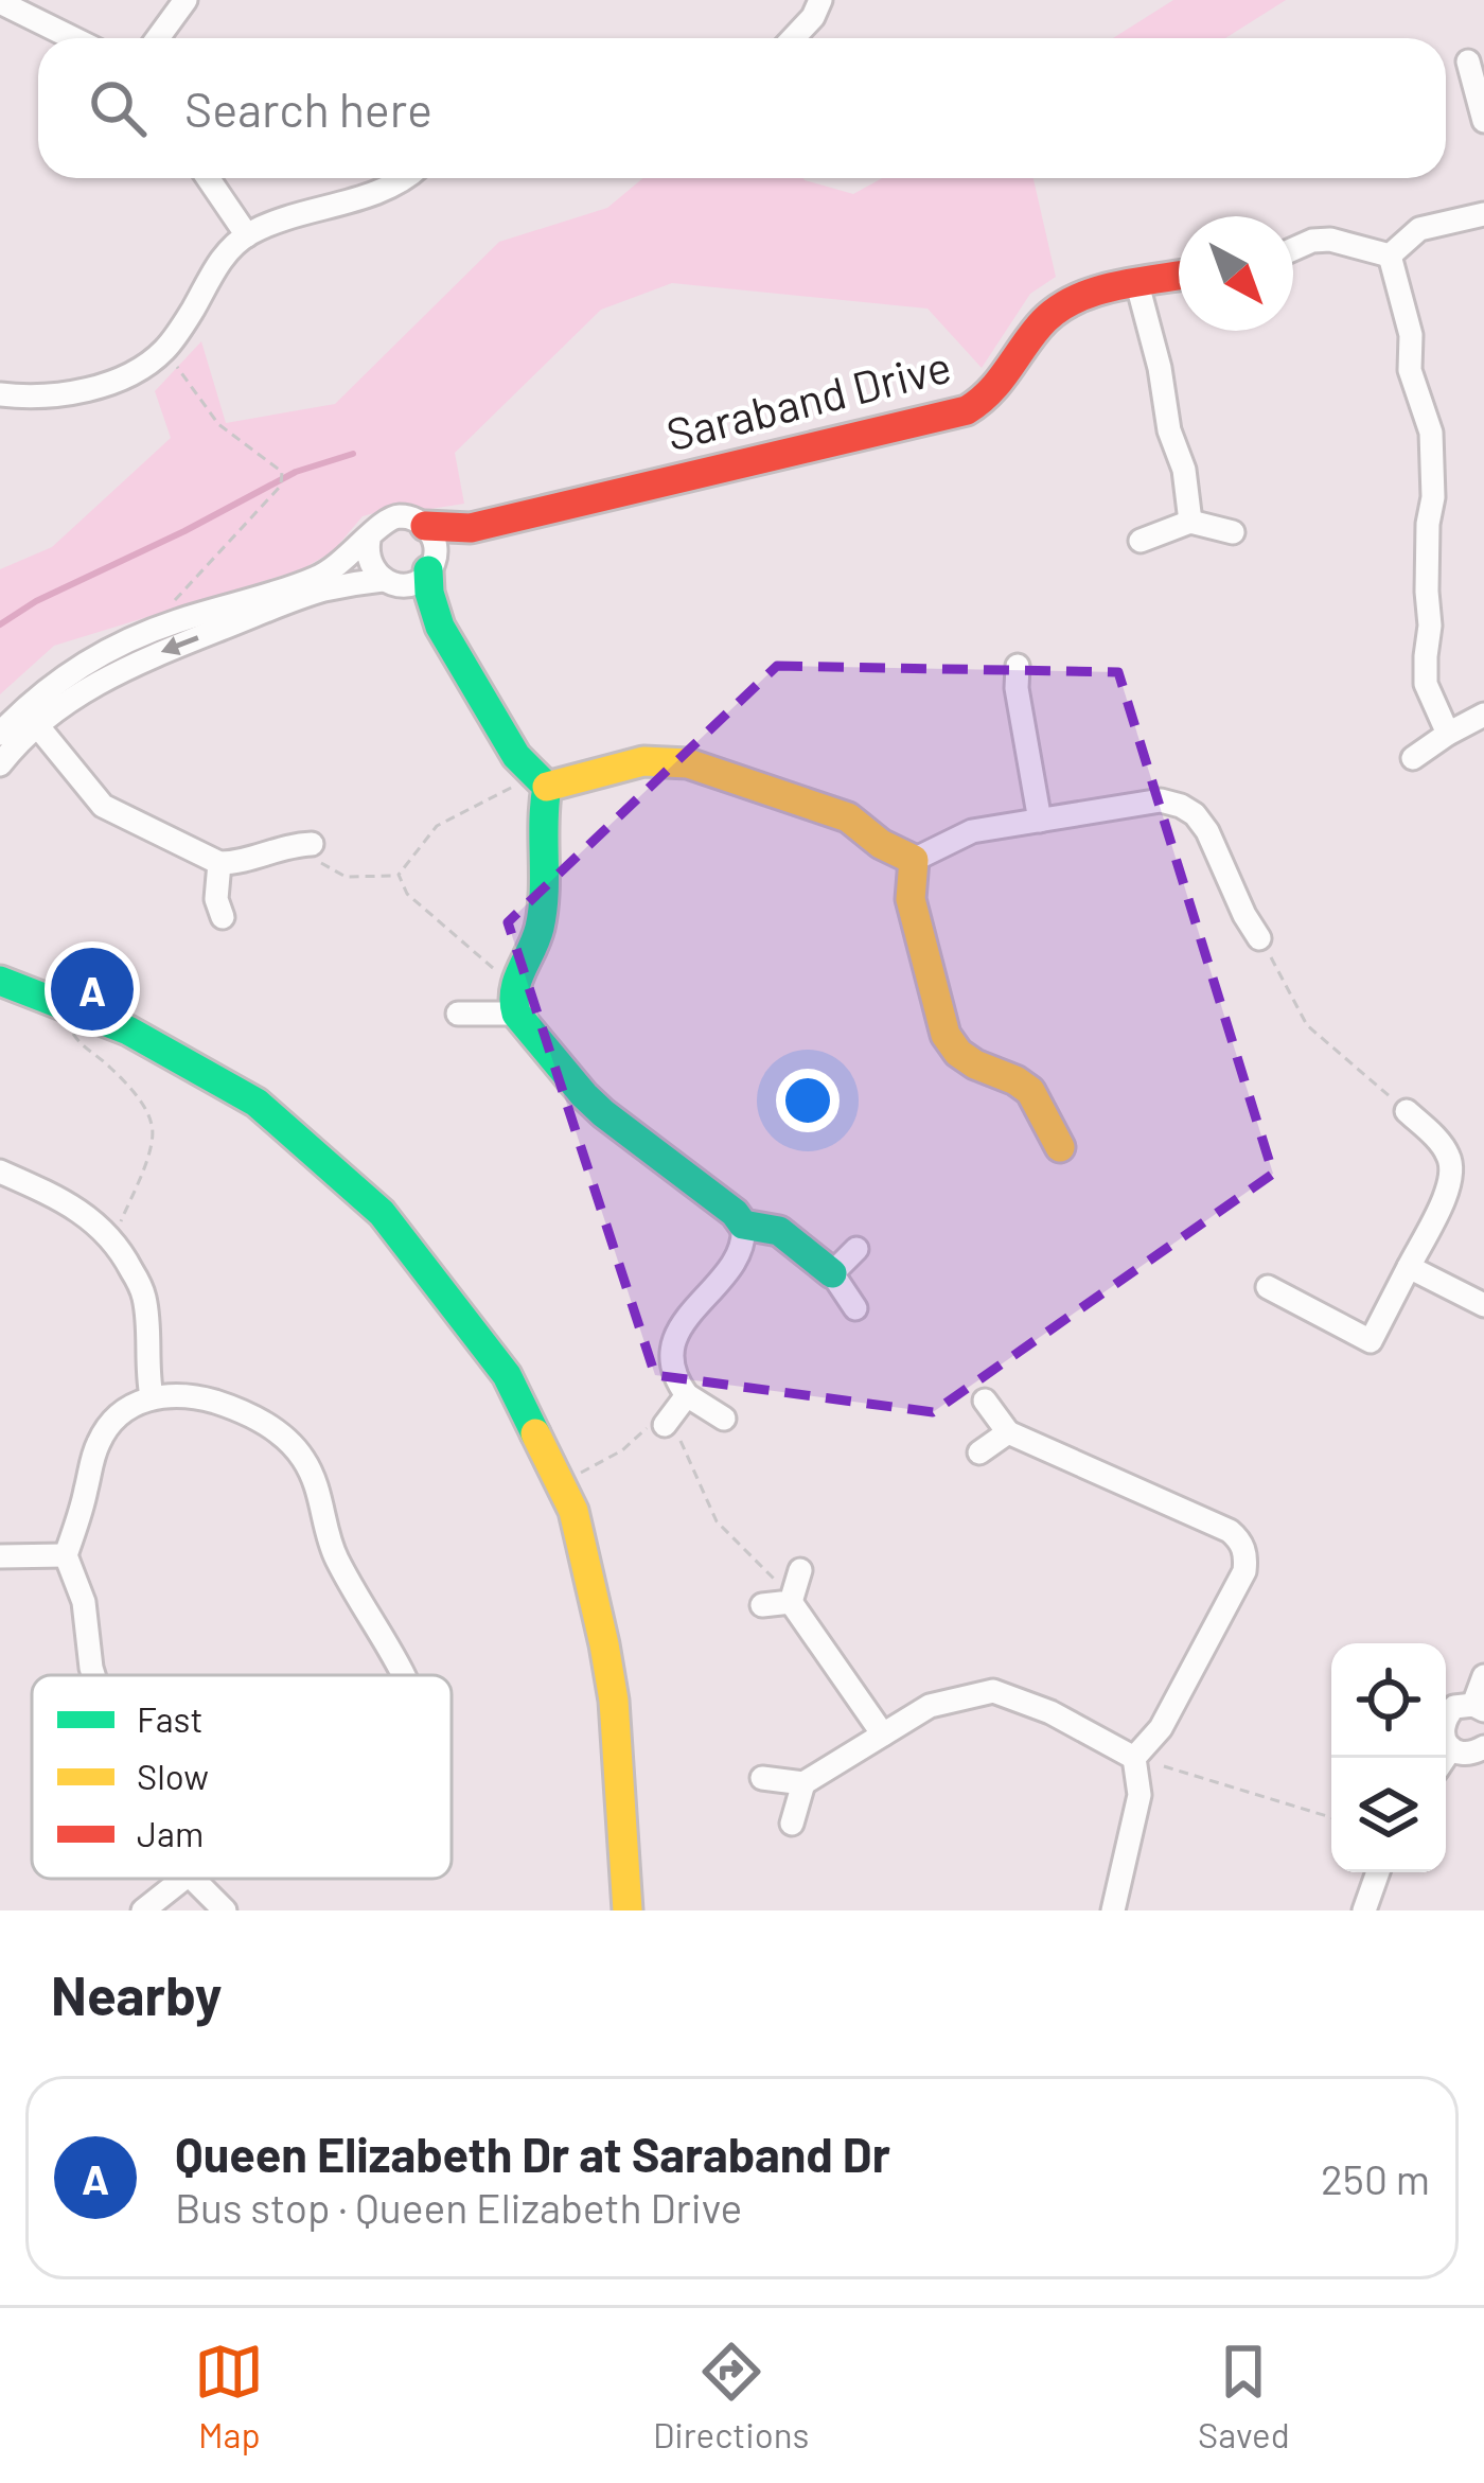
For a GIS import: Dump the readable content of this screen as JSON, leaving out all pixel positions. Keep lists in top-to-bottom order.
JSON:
{
  "streets": {
    "street": ["Saraband Drive"]
  },
  "legend": ["Fast", "Slow", "Jam"],
  "north": "bottom right",
  "page": {
    "search": "Search here",
    "pins": "A",
    "heading": "Nearby",
    "list": [
      {
        "mark": "A",
        "name": "Queen Elizabeth Dr at Saraband Dr",
        "note": "Bus stop · Queen Elizabeth Drive",
        "value": "250 m"
      }
    ],
    "nav": ["Map", "Directions", "Saved"]
  }
}
